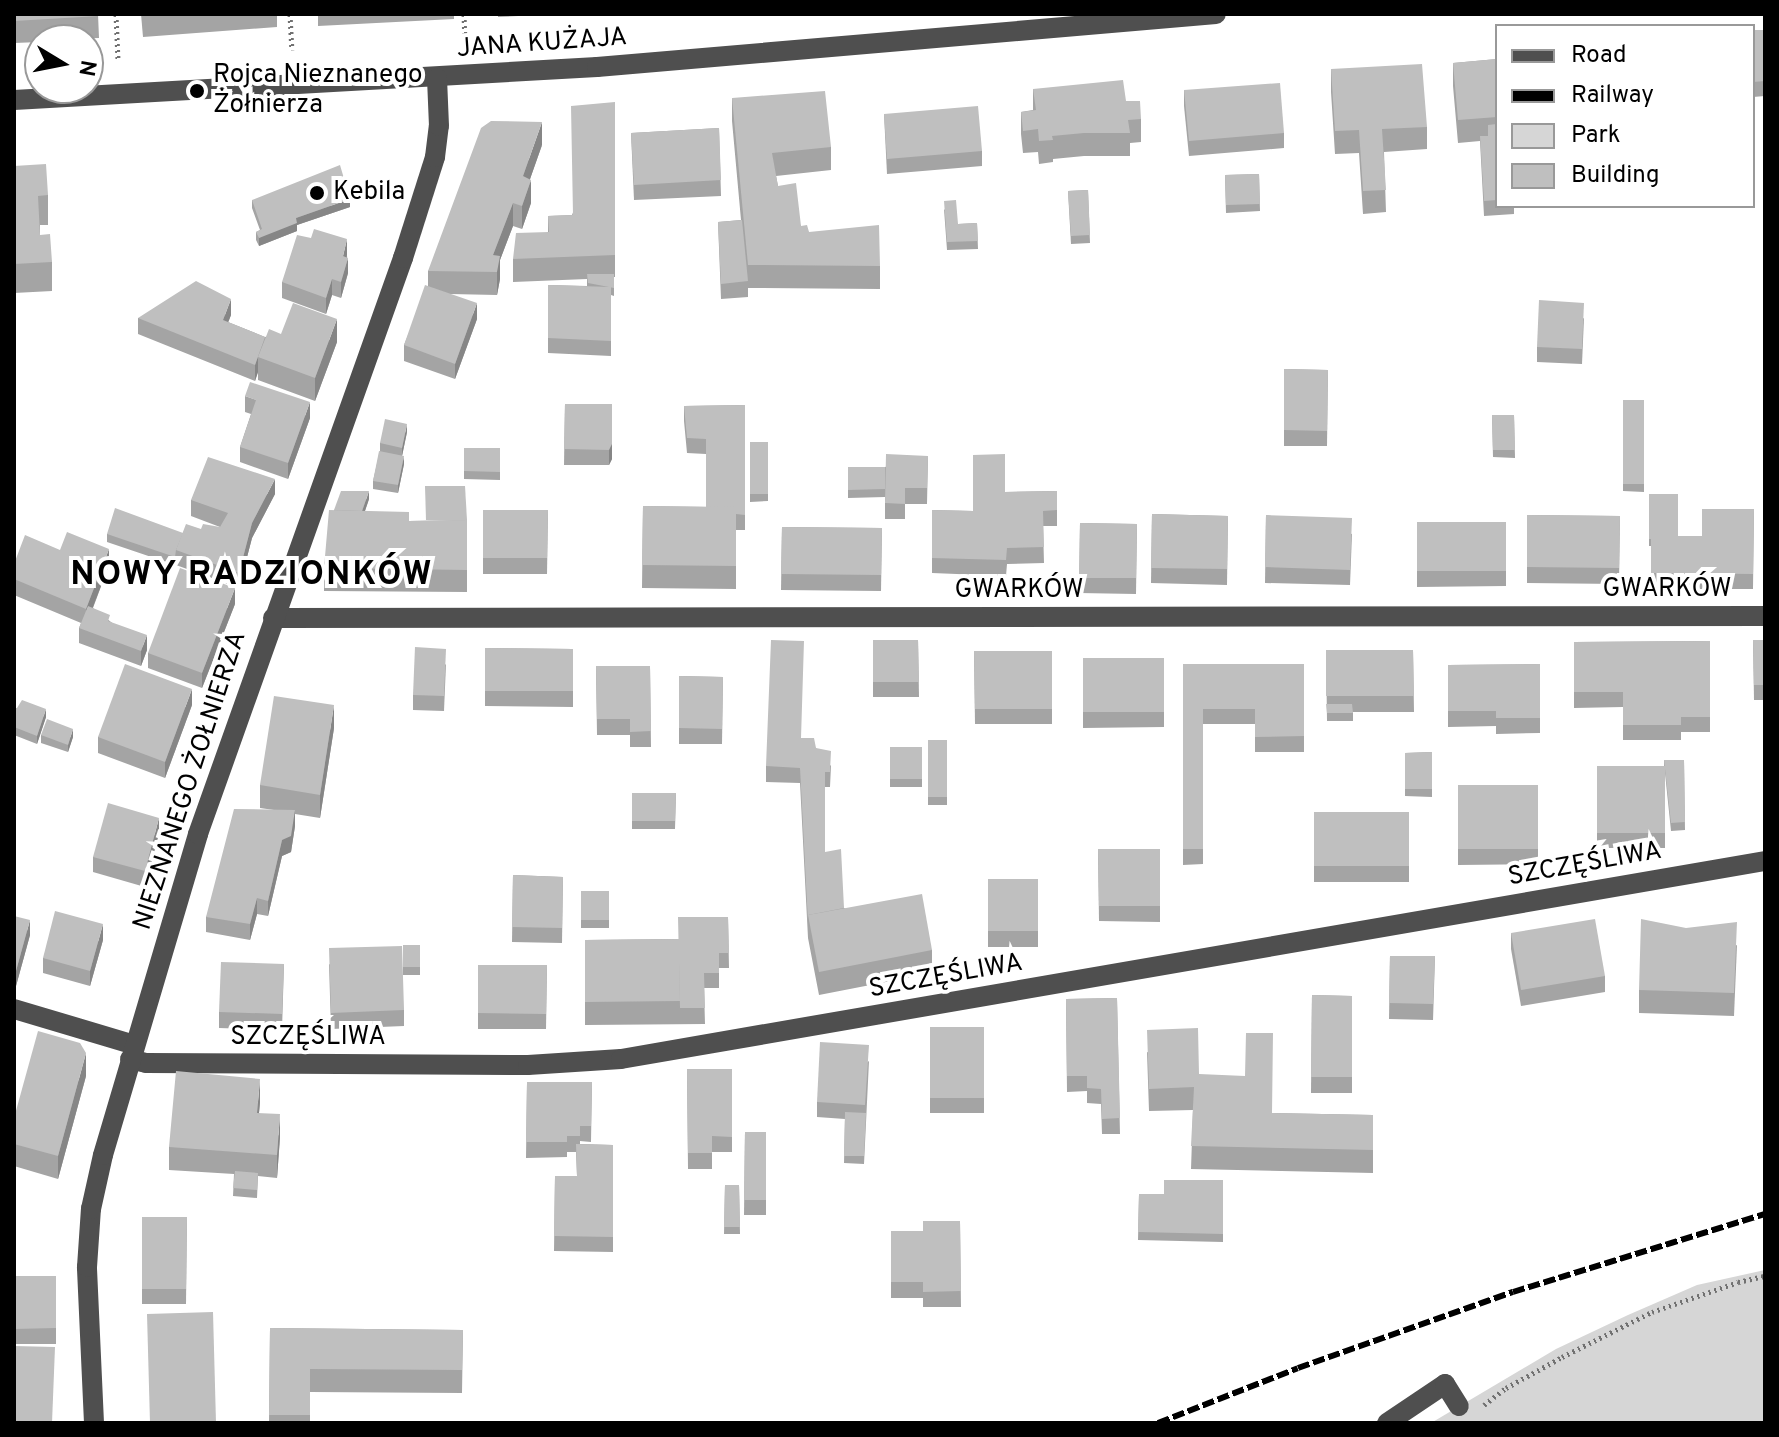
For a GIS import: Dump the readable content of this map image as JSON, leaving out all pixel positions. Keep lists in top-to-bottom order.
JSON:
{
  "streets": {
    "street": [
      "JANA KUŻAJA",
      "GWARKÓW",
      "NIEZNANEGO ŻOŁNIERZA",
      "SZCZĘŚLIWA"
    ]
  },
  "crossings": [
    ["JANA KUŻAJA", "NIEZNANEGO ŻOŁNIERZA"],
    ["GWARKÓW", "NIEZNANEGO ŻOŁNIERZA"],
    ["NIEZNANEGO ŻOŁNIERZA", "SZCZĘŚLIWA"]
  ],
  "districts": ["NOWY RADZIONKÓW"],
  "places": ["Rojca Nieznanego Żołnierza", "Kebila"],
  "legend": [
    "Road",
    "Railway",
    "Park",
    "Building"
  ],
  "north": "right"
}
